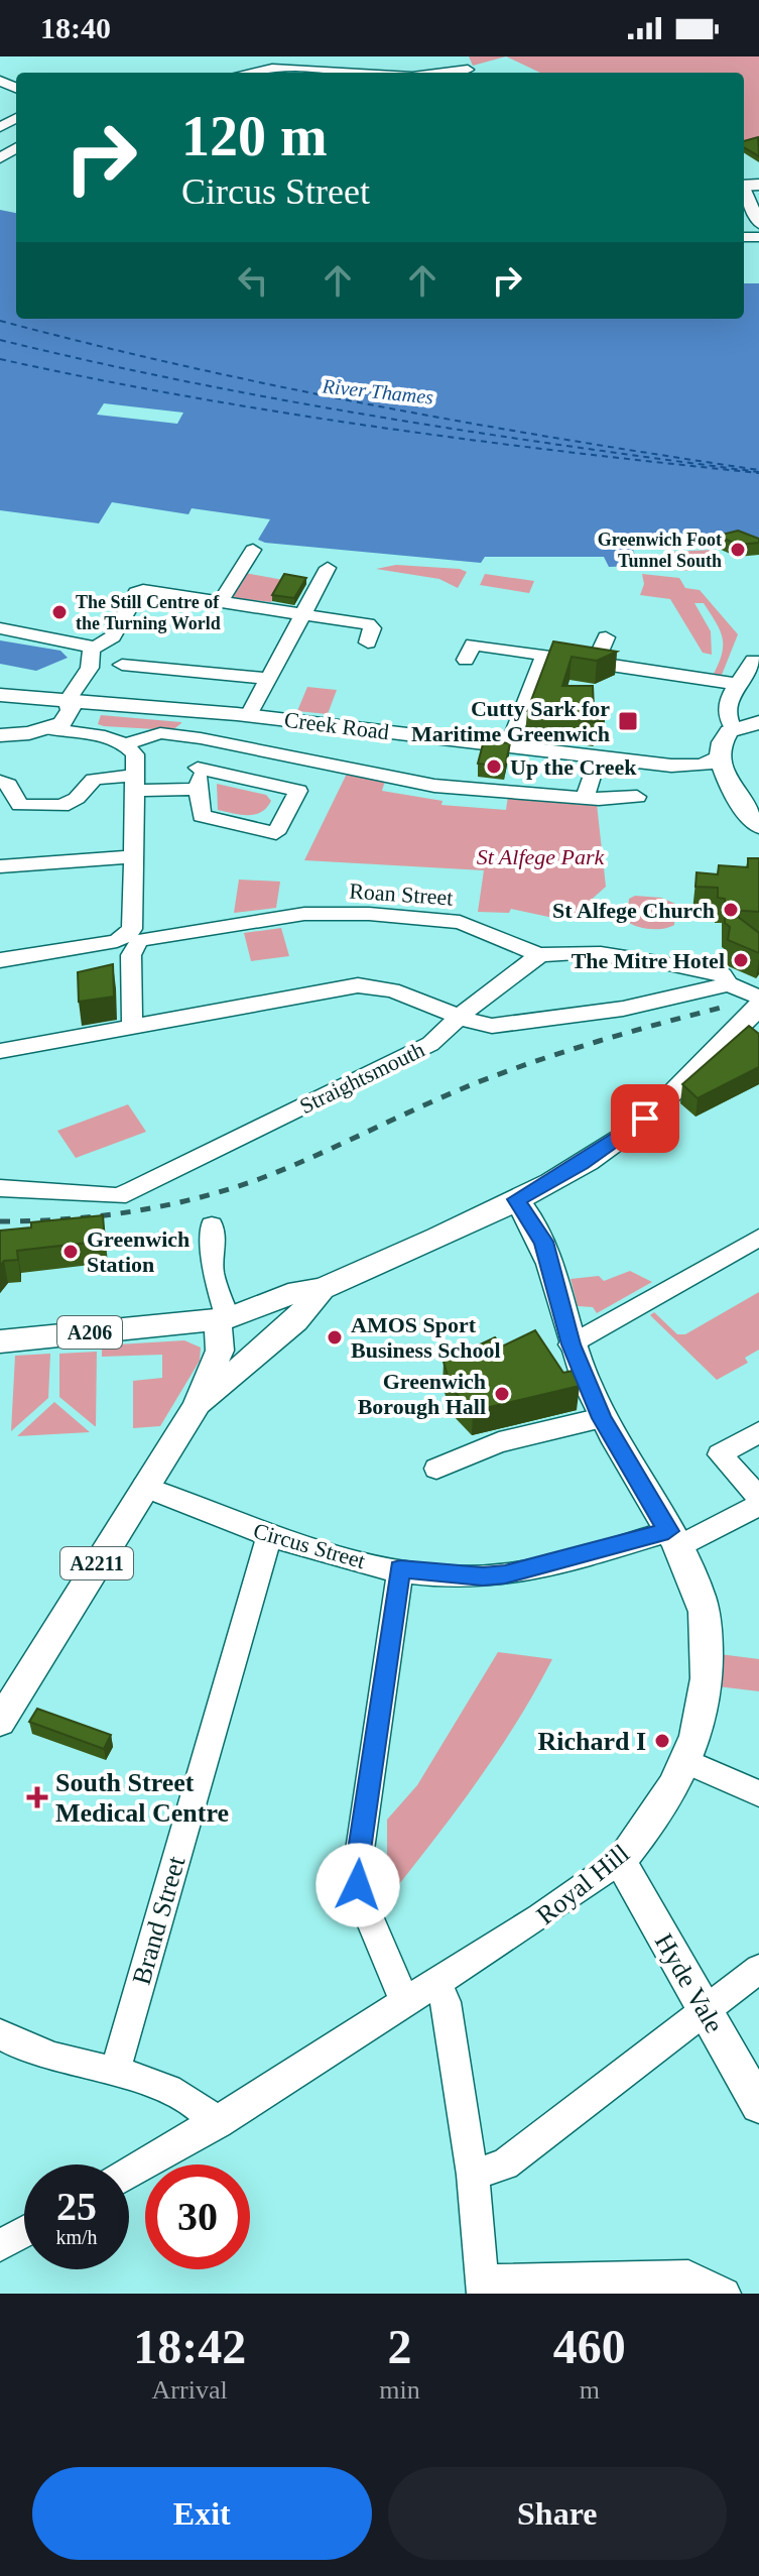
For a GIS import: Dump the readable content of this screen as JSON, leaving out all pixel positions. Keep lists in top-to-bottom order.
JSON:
{
  "streets": {
    "main road": [
      "Creek Road",
      "A206",
      "A2211",
      "Royal Hill",
      "Hyde Vale"
    ],
    "street": [
      "Roan Street",
      "Straightsmouth",
      "Circus Street",
      "Brand Street"
    ]
  },
  "crossings": [
    ["Roan Street", "Straightsmouth"],
    ["A206", "A2211"],
    ["A206", "Royal Hill"],
    ["Circus Street", "A2211"],
    ["Circus Street", "Royal Hill"],
    ["Circus Street", "Brand Street"],
    ["Royal Hill", "Hyde Vale"]
  ],
  "water": ["River Thames"],
  "parks": ["St Alfege Park"],
  "places": {
    "other": [
      "Greenwich Foot Tunnel South",
      "The Still Centre of the Turning World",
      "Up the Creek",
      "St Alfege Church",
      "The Mitre Hotel",
      "Greenwich Station",
      "AMOS Sport Business School",
      "Greenwich Borough Hall",
      "Richard I"
    ],
    "transit": ["Cutty Sark for Maritime Greenwich"],
    "health": ["South Street Medical Centre"]
  },
  "page": {
    "status": "18:40",
    "turn": ["120 m", "Circus Street"],
    "speed": "25 km/h",
    "limit": "30",
    "eta": [
      "18:42",
      "Arrival",
      "2",
      "min",
      "460",
      "m"
    ],
    "buttons": ["Exit", "Share"]
  }
}
